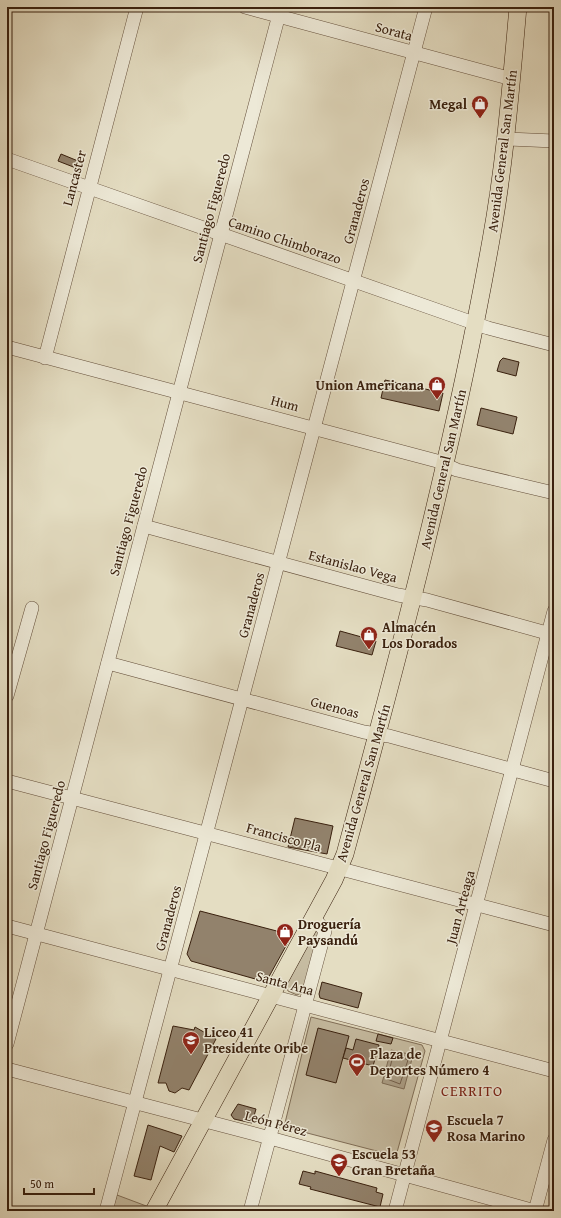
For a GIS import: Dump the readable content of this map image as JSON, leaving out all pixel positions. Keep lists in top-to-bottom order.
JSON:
{
  "streets": {
    "main road": ["Avenida General San Martín"],
    "street": [
      "Sorata",
      "Lancaster",
      "Santiago Figueredo",
      "Granaderos",
      "Camino Chimborazo",
      "Hum",
      "Estanislao Vega",
      "Guenoas",
      "Francisco Pla",
      "Juan Arteaga",
      "Santa Ana",
      "León Pérez"
    ]
  },
  "crossings": [
    ["Sorata", "Avenida General San Martín"],
    ["Sorata", "Santiago Figueredo"],
    ["Sorata", "Granaderos"],
    ["Avenida General San Martín", "Camino Chimborazo"],
    ["Avenida General San Martín", "Hum"],
    ["Avenida General San Martín", "Estanislao Vega"],
    ["Avenida General San Martín", "Guenoas"],
    ["Avenida General San Martín", "Francisco Pla"],
    ["Avenida General San Martín", "Santa Ana"],
    ["Avenida General San Martín", "León Pérez"],
    ["Lancaster", "Camino Chimborazo"],
    ["Lancaster", "Hum"],
    ["Santiago Figueredo", "Camino Chimborazo"],
    ["Santiago Figueredo", "Hum"],
    ["Santiago Figueredo", "Estanislao Vega"],
    ["Santiago Figueredo", "Guenoas"],
    ["Santiago Figueredo", "Francisco Pla"],
    ["Santiago Figueredo", "Santa Ana"],
    ["Granaderos", "Camino Chimborazo"],
    ["Granaderos", "Hum"],
    ["Granaderos", "Estanislao Vega"],
    ["Granaderos", "Guenoas"],
    ["Granaderos", "Francisco Pla"],
    ["Granaderos", "Santa Ana"],
    ["Granaderos", "León Pérez"],
    ["Estanislao Vega", "Juan Arteaga"],
    ["Guenoas", "Juan Arteaga"],
    ["Francisco Pla", "Juan Arteaga"],
    ["Juan Arteaga", "Santa Ana"],
    ["Juan Arteaga", "León Pérez"]
  ],
  "districts": ["CERRITO"],
  "places": {
    "shop": [
      "Megal",
      "Union Americana",
      "Almacén Los Dorados",
      "Droguería Paysandú"
    ],
    "school or university": ["Liceo 41 Presidente Oribe", "Escuela 7 Rosa Marino", "Escuela 53 Gran Bretaña"],
    "sports": ["Plaza de Deportes Número 4"]
  },
  "scale_bar": "50 m"
}
